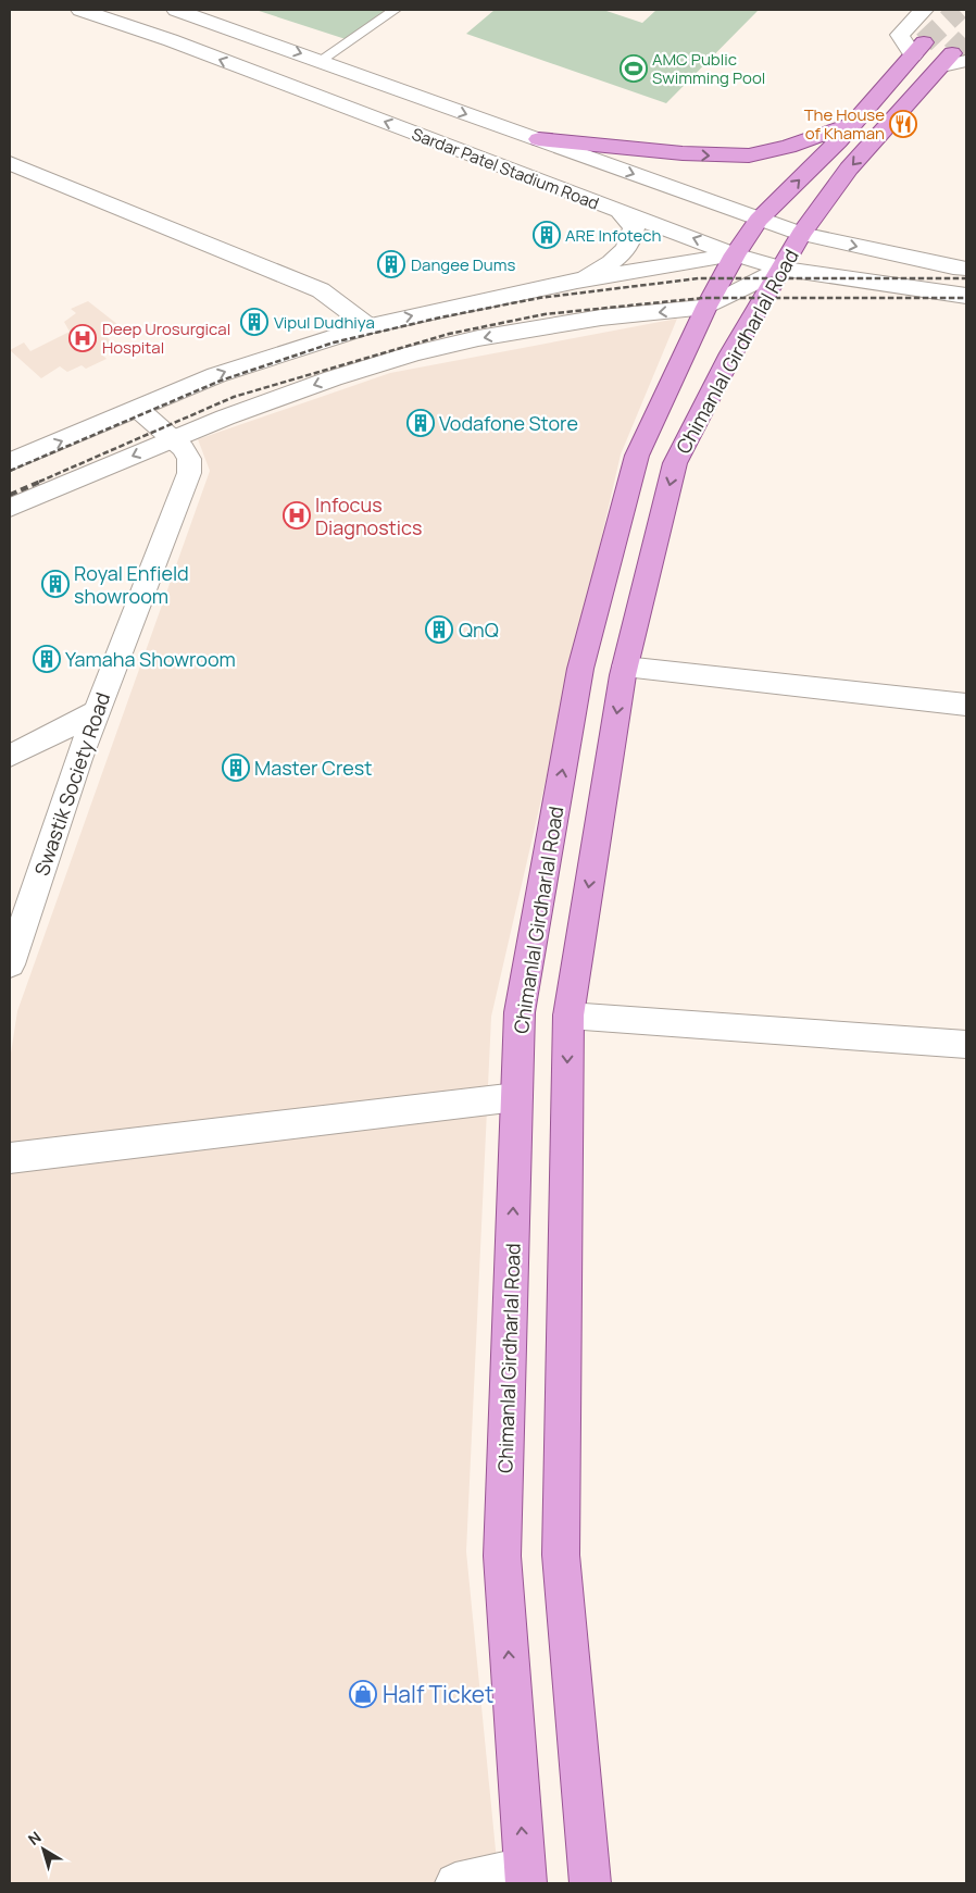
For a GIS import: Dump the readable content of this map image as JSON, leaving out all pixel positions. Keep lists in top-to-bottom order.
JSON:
{
  "streets": {
    "main road": ["Chimanlal Girdharlal Road"],
    "street": ["Sardar Patel Stadium Road", "Swastik Society Road"]
  },
  "crossings": [
    ["Sardar Patel Stadium Road", "Chimanlal Girdharlal Road"]
  ],
  "places": {
    "sports": ["AMC Public Swimming Pool"],
    "restaurant": ["The House of Khaman"],
    "building": [
      "ARE Infotech",
      "Dangee Dums",
      "Vipul Dudhiya",
      "Vodafone Store",
      "Royal Enfield showroom",
      "QnQ",
      "Yamaha Showroom",
      "Master Crest"
    ],
    "hospital": ["Deep Urosurgical Hospital", "Infocus Diagnostics"],
    "shop": ["Half Ticket"]
  },
  "north": "top left"
}
